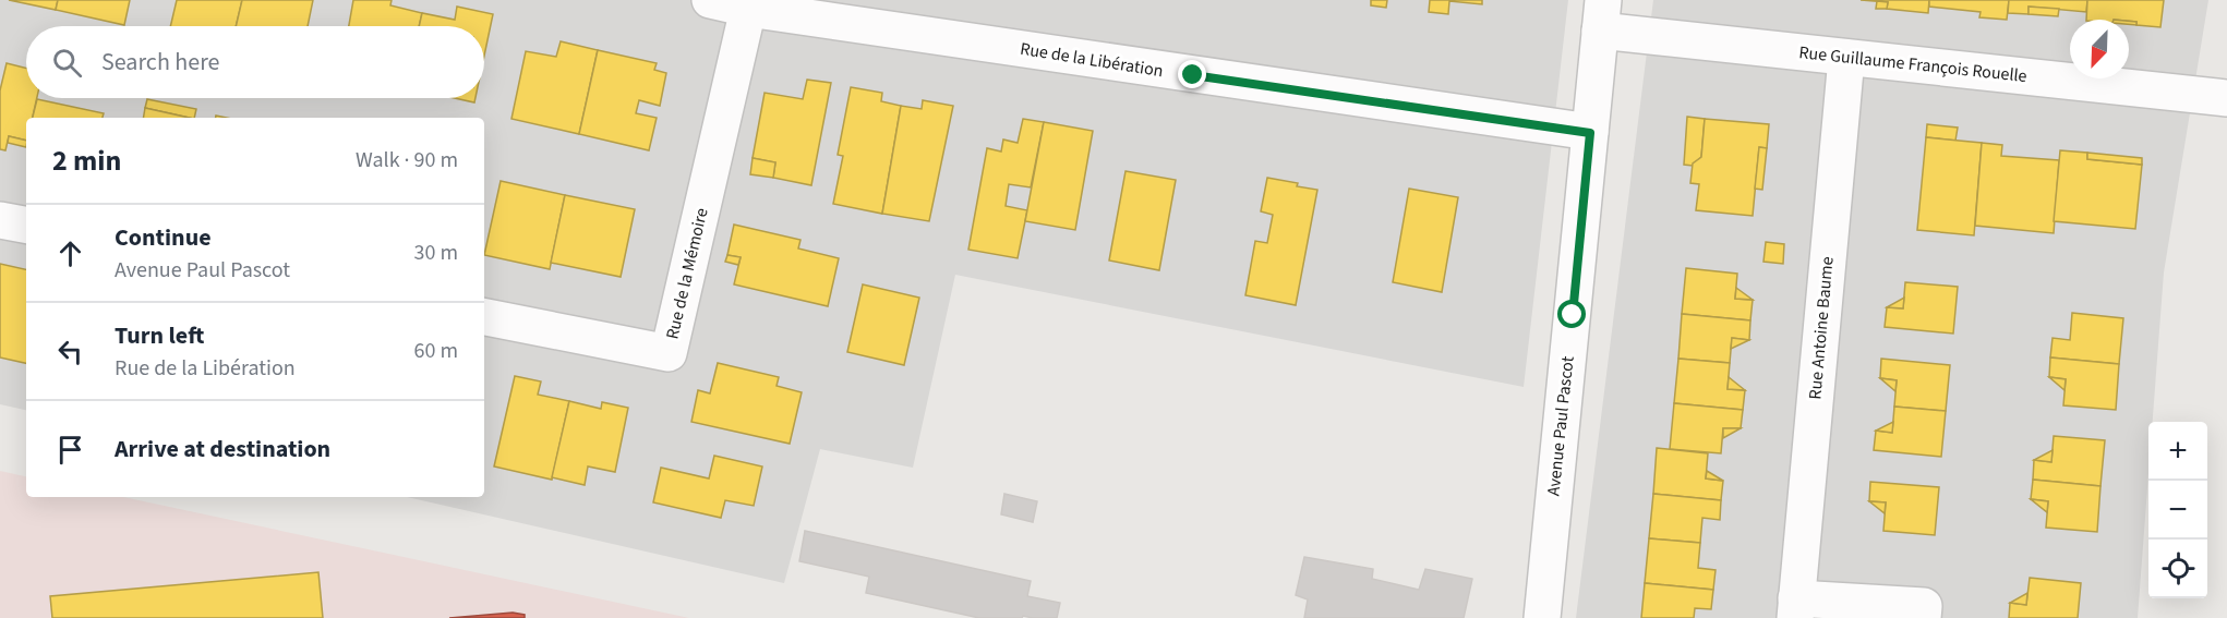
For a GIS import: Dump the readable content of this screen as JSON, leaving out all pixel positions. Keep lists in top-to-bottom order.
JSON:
{
  "streets": {
    "street": [
      "Rue de la Libération",
      "Rue Guillaume François Rouelle",
      "Rue de la Mémoire",
      "Rue Antoine Baume",
      "Avenue Paul Pascot"
    ]
  },
  "crossings": [
    ["Rue de la Libération", "Rue de la Mémoire"],
    ["Rue de la Libération", "Avenue Paul Pascot"],
    ["Rue Guillaume François Rouelle", "Rue Antoine Baume"],
    ["Rue Guillaume François Rouelle", "Avenue Paul Pascot"]
  ],
  "north": "bottom left",
  "page": {
    "search": "Search here",
    "heading": ["2 min", "Walk · 90 m"],
    "list": [
      ["Continue", "Avenue Paul Pascot", "30 m"],
      ["Turn left", "Rue de la Libération", "60 m"],
      "Arrive at destination"
    ],
    "map_buttons": ["+", "−"]
  }
}
